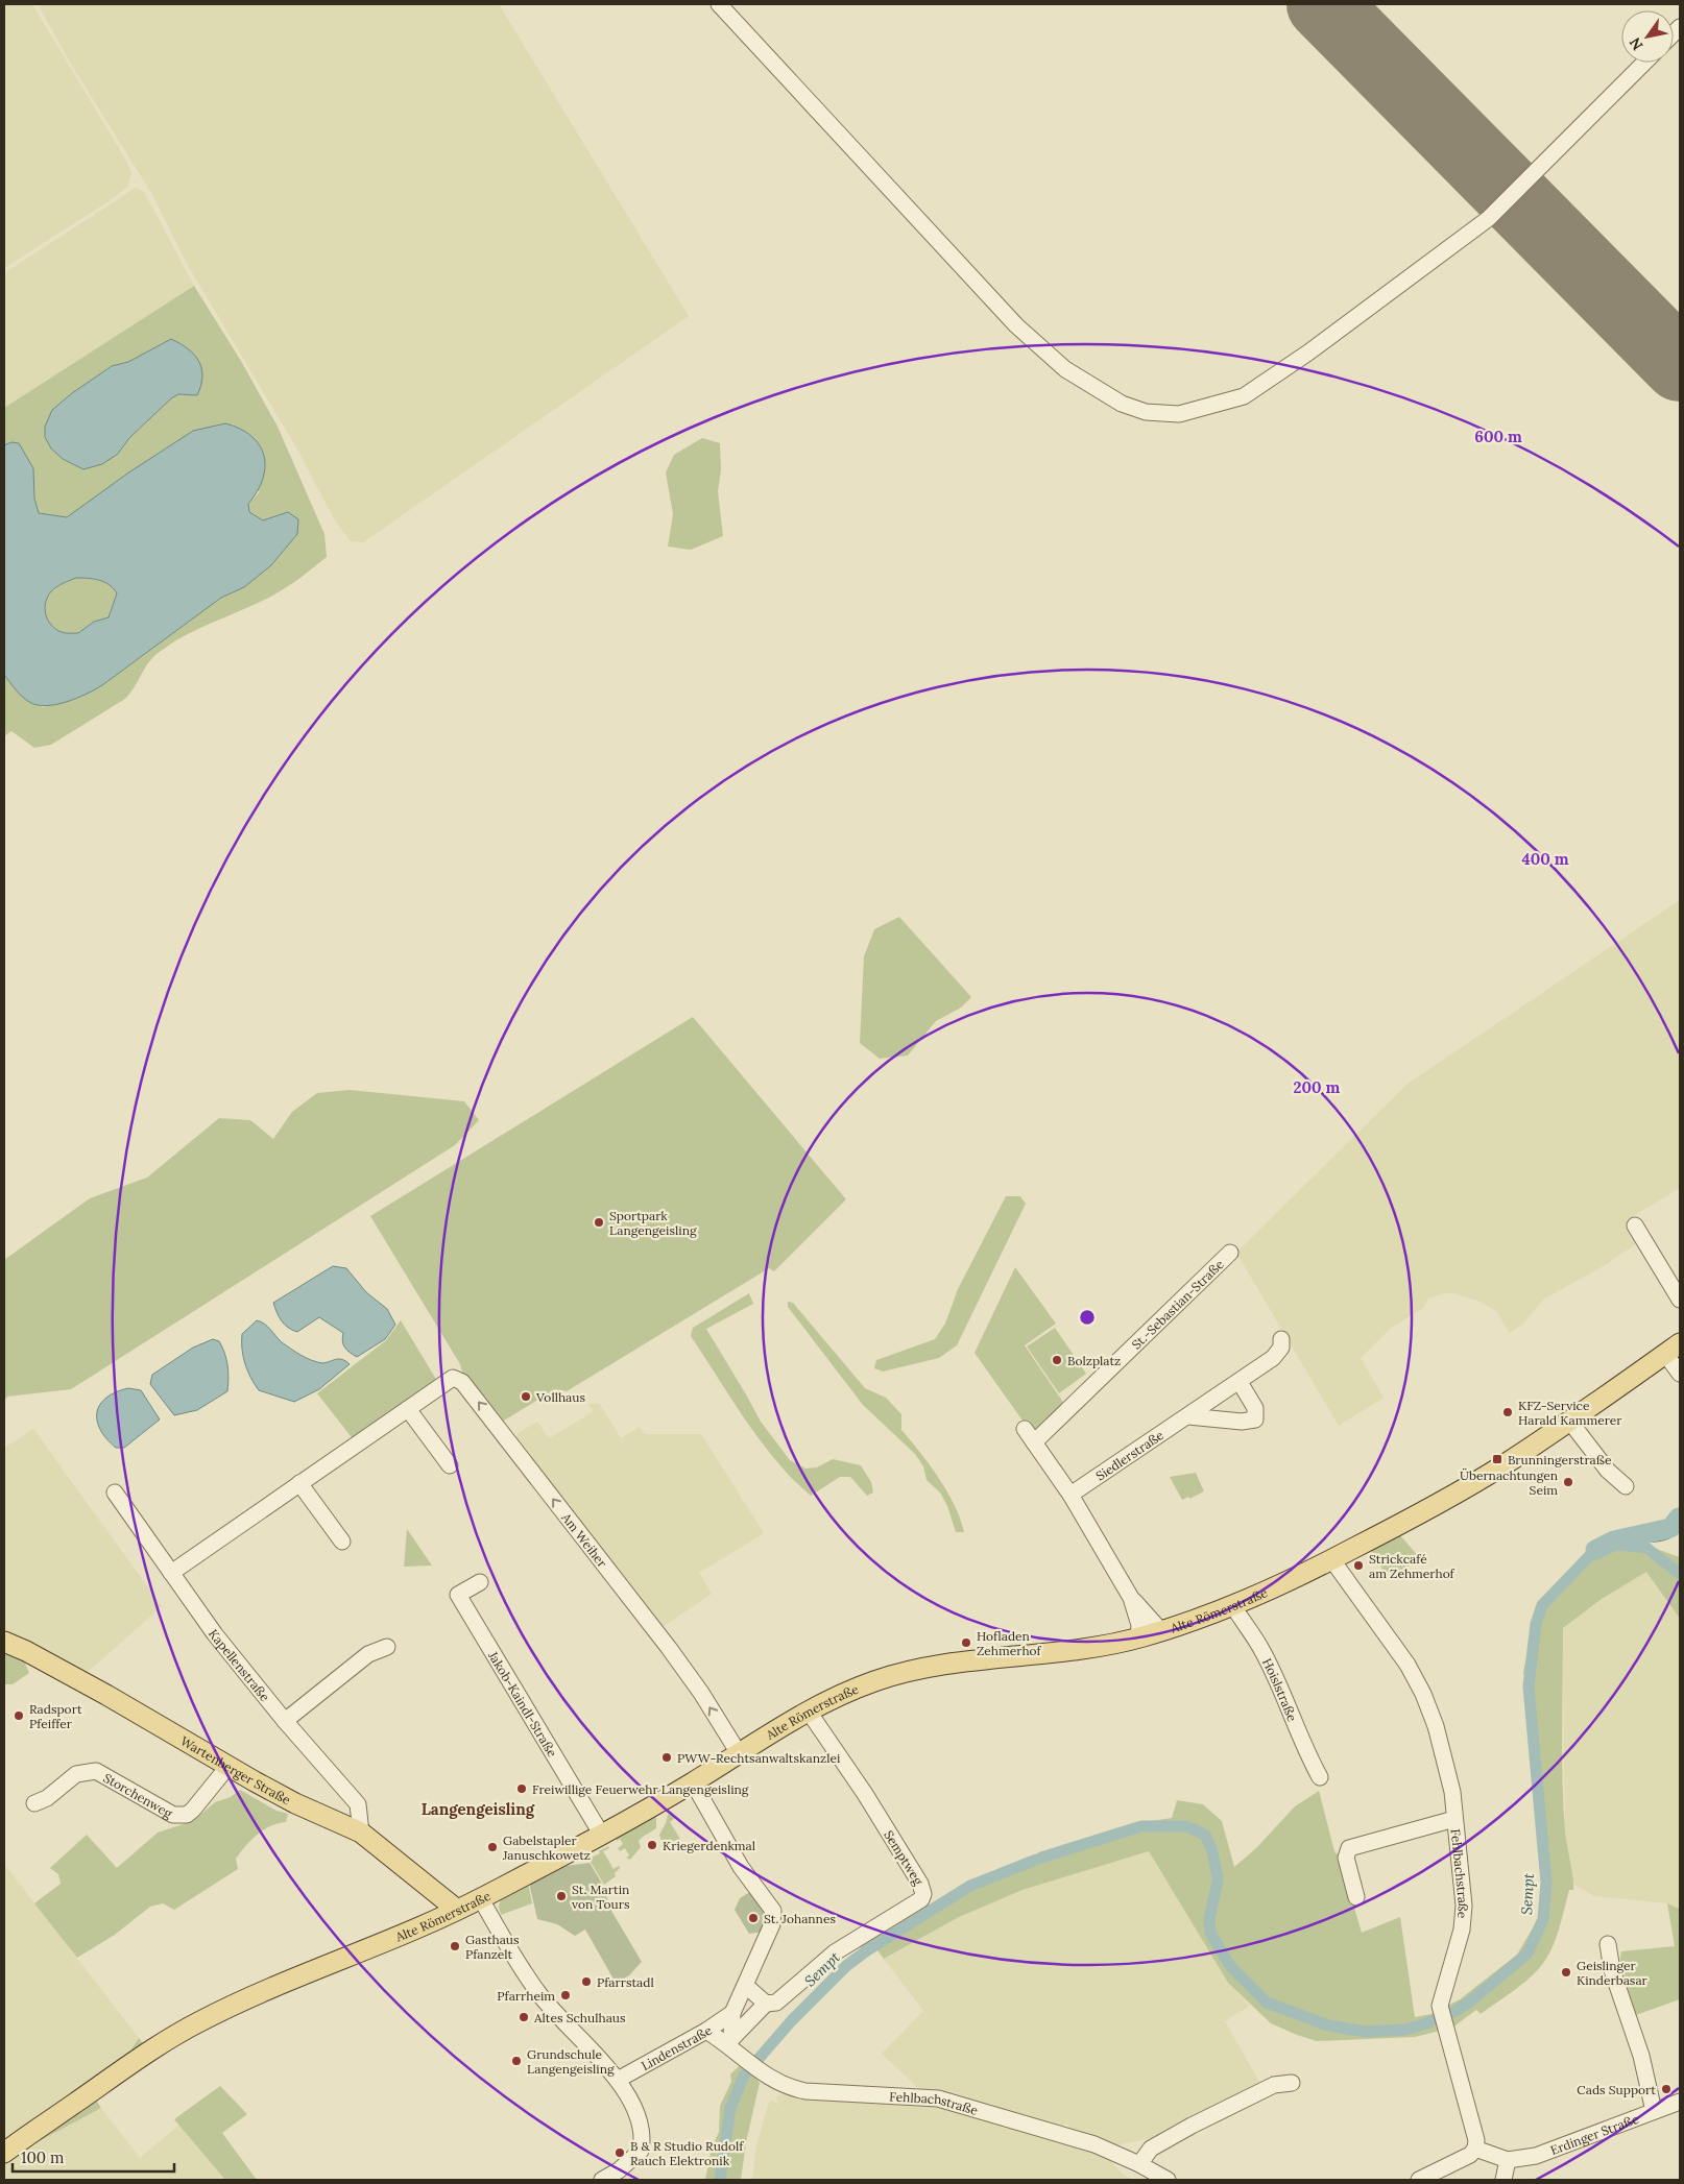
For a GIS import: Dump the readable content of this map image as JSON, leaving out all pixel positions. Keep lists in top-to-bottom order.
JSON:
{
  "streets": {
    "main road": ["Alte Römerstraße", "Wartenberger Straße"],
    "street": [
      "St.-Sebastian-Straße",
      "Siedlerstraße",
      "Am Weiher",
      "Kapellenstraße",
      "Hoislstraße",
      "Jakob-Kaindl-Straße",
      "Storchenweg",
      "Semptweg",
      "Fehlbachstraße",
      "Lindenstraße",
      "Erdinger Straße"
    ]
  },
  "crossings": [
    ["Am Weiher", "Alte Römerstraße"],
    ["Am Weiher", "Kapellenstraße"],
    ["Alte Römerstraße", "Hoislstraße"],
    ["Alte Römerstraße", "Jakob-Kaindl-Straße"],
    ["Alte Römerstraße", "Wartenberger Straße"],
    ["Alte Römerstraße", "Semptweg"],
    ["Alte Römerstraße", "Fehlbachstraße"],
    ["Alte Römerstraße", "Lindenstraße"],
    ["Kapellenstraße", "Wartenberger Straße"],
    ["Wartenberger Straße", "Storchenweg"],
    ["Semptweg", "Lindenstraße"],
    ["Fehlbachstraße", "Lindenstraße"],
    ["Fehlbachstraße", "Erdinger Straße"]
  ],
  "one_way": ["Am Weiher"],
  "districts": ["Langengeisling"],
  "water": ["Sempt"],
  "places": {
    "other": [
      "Sportpark Langengeisling",
      "Bolzplatz",
      "Vollhaus",
      "KFZ-Service Harald Kammerer",
      "Übernachtungen Seim",
      "Strickcafé am Zehmerhof",
      "Hofladen Zehmerhof",
      "Radsport Pfeiffer",
      "PWW-Rechtsanwaltskanzlei",
      "Freiwillige Feuerwehr Langengeisling",
      "Kriegerdenkmal",
      "Gabelstapler Januschkowetz",
      "St. Martin von Tours",
      "St. Johannes",
      "Gasthaus Pfanzelt",
      "Geislinger Kinderbasar",
      "Pfarrstadl",
      "Pfarrheim",
      "Altes Schulhaus",
      "Grundschule Langengeisling",
      "Cads Support",
      "B & R Studio Rudolf Rauch Elektronik"
    ],
    "transit": ["Brunningerstraße"]
  },
  "scale_bar": "100 m",
  "north": "bottom left",
  "rings": ["600 m", "400 m", "200 m"]
}
